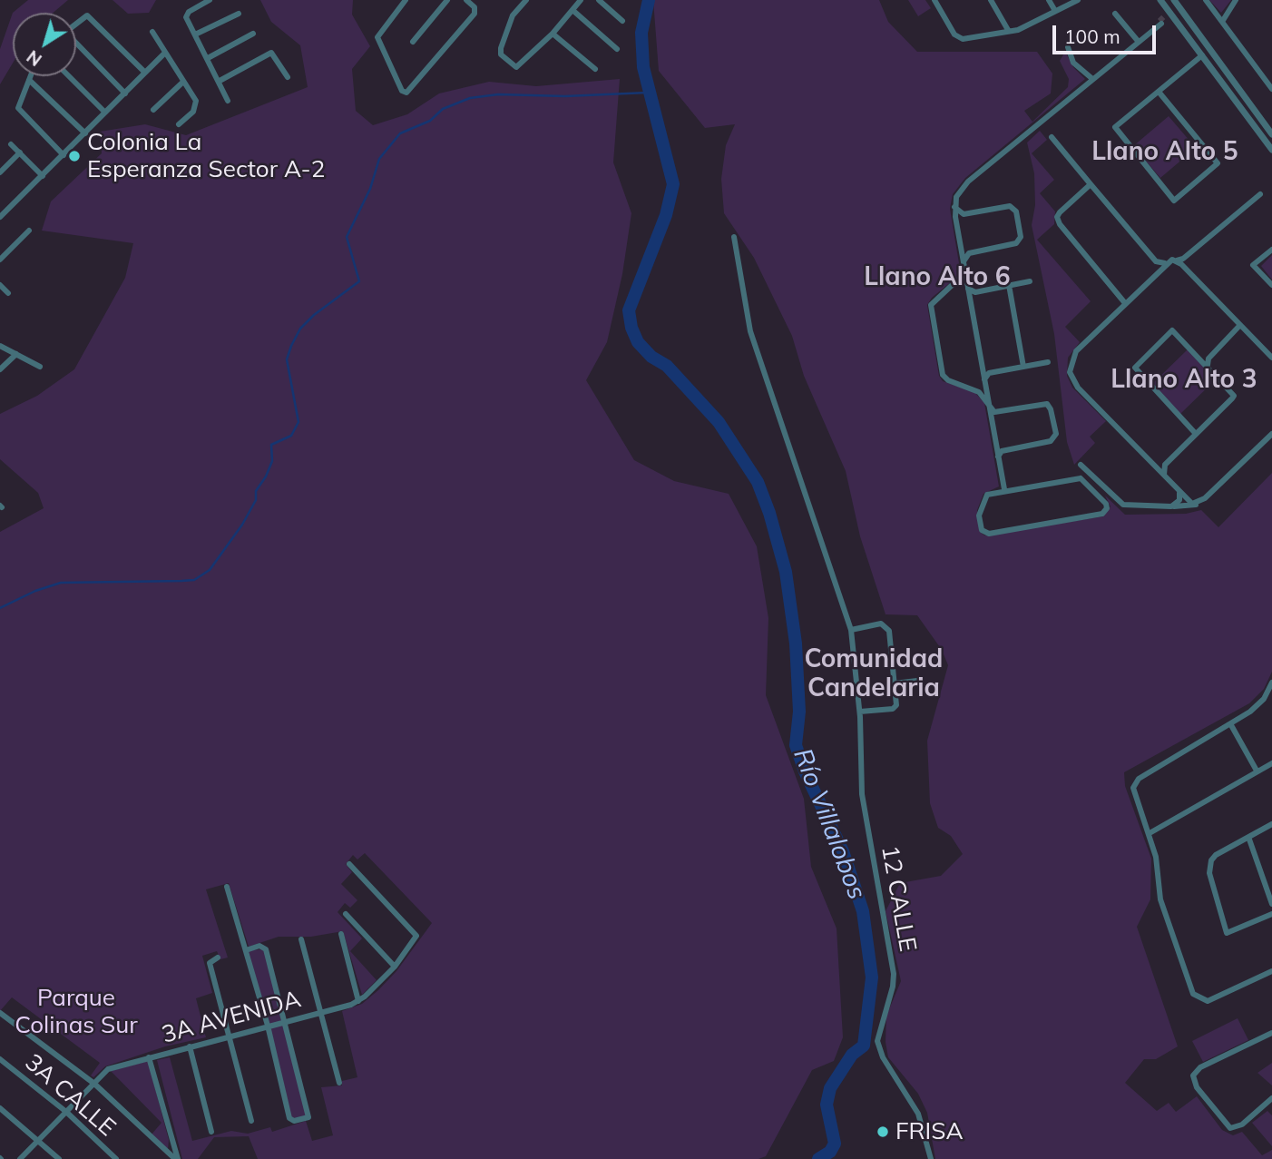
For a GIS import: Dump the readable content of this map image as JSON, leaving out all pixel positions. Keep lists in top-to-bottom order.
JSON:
{
  "streets": {
    "street": ["12 CALLE", "3A AVENIDA", "3A CALLE"]
  },
  "crossings": [
    ["3A AVENIDA", "3A CALLE"]
  ],
  "districts": [
    "Llano Alto 5",
    "Llano Alto 6",
    "Llano Alto 3",
    "Comunidad Candelaria"
  ],
  "water": ["Río Villalobos"],
  "parks": ["Parque Colinas Sur"],
  "places": ["Colonia La Esperanza Sector A-2", "FRISA"],
  "scale_bar": "100 m",
  "north": "bottom left"
}
